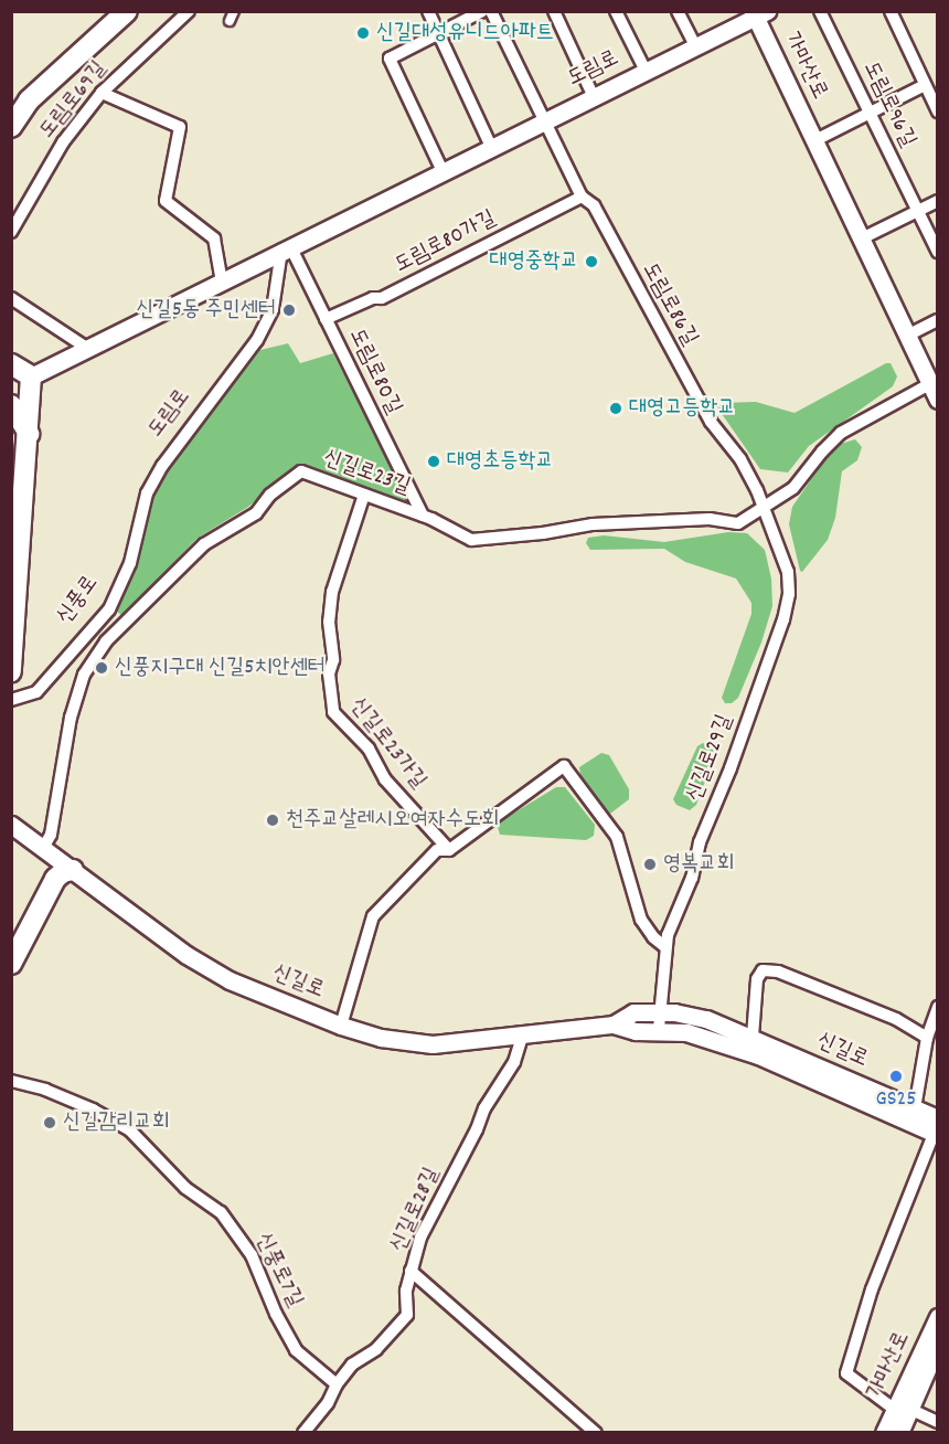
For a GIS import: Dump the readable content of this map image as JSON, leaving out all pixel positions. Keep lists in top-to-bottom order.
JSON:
{
  "streets": {
    "main road": ["가마산로", "도림로", "신길로"],
    "street": [
      "도림로69길",
      "도림로96길",
      "도림로80가길",
      "도림로86길",
      "도림로80길",
      "신길로23길",
      "신풍로",
      "신길로23가길",
      "신길로29길",
      "신길로28길",
      "신풍로7길"
    ]
  },
  "crossings": [
    ["가마산로", "도림로"],
    ["가마산로", "신길로23길"],
    ["도림로", "도림로86길"],
    ["도림로", "도림로80길"],
    ["도림로", "신풍로"],
    ["도림로80가길", "도림로86길"],
    ["도림로80가길", "도림로80길"],
    ["도림로86길", "신길로23길"],
    ["도림로86길", "신길로29길"],
    ["도림로80길", "신길로23길"],
    ["신길로23길", "신길로23가길"],
    ["신길로23길", "신길로29길"],
    ["신길로23길", "신길로"],
    ["신길로29길", "신길로"],
    ["신길로", "신길로28길"],
    ["신길로28길", "신풍로7길"]
  ],
  "places": [
    "신길대성유니드아파트",
    "대영중학교",
    "신길5동 주민센터",
    "대영고등학교",
    "대영초등학교",
    "신풍지구대 신길5치안센터",
    "천주교살레시오여자수도회",
    "영복교회",
    "GS25",
    "신길감리교회"
  ]
}
